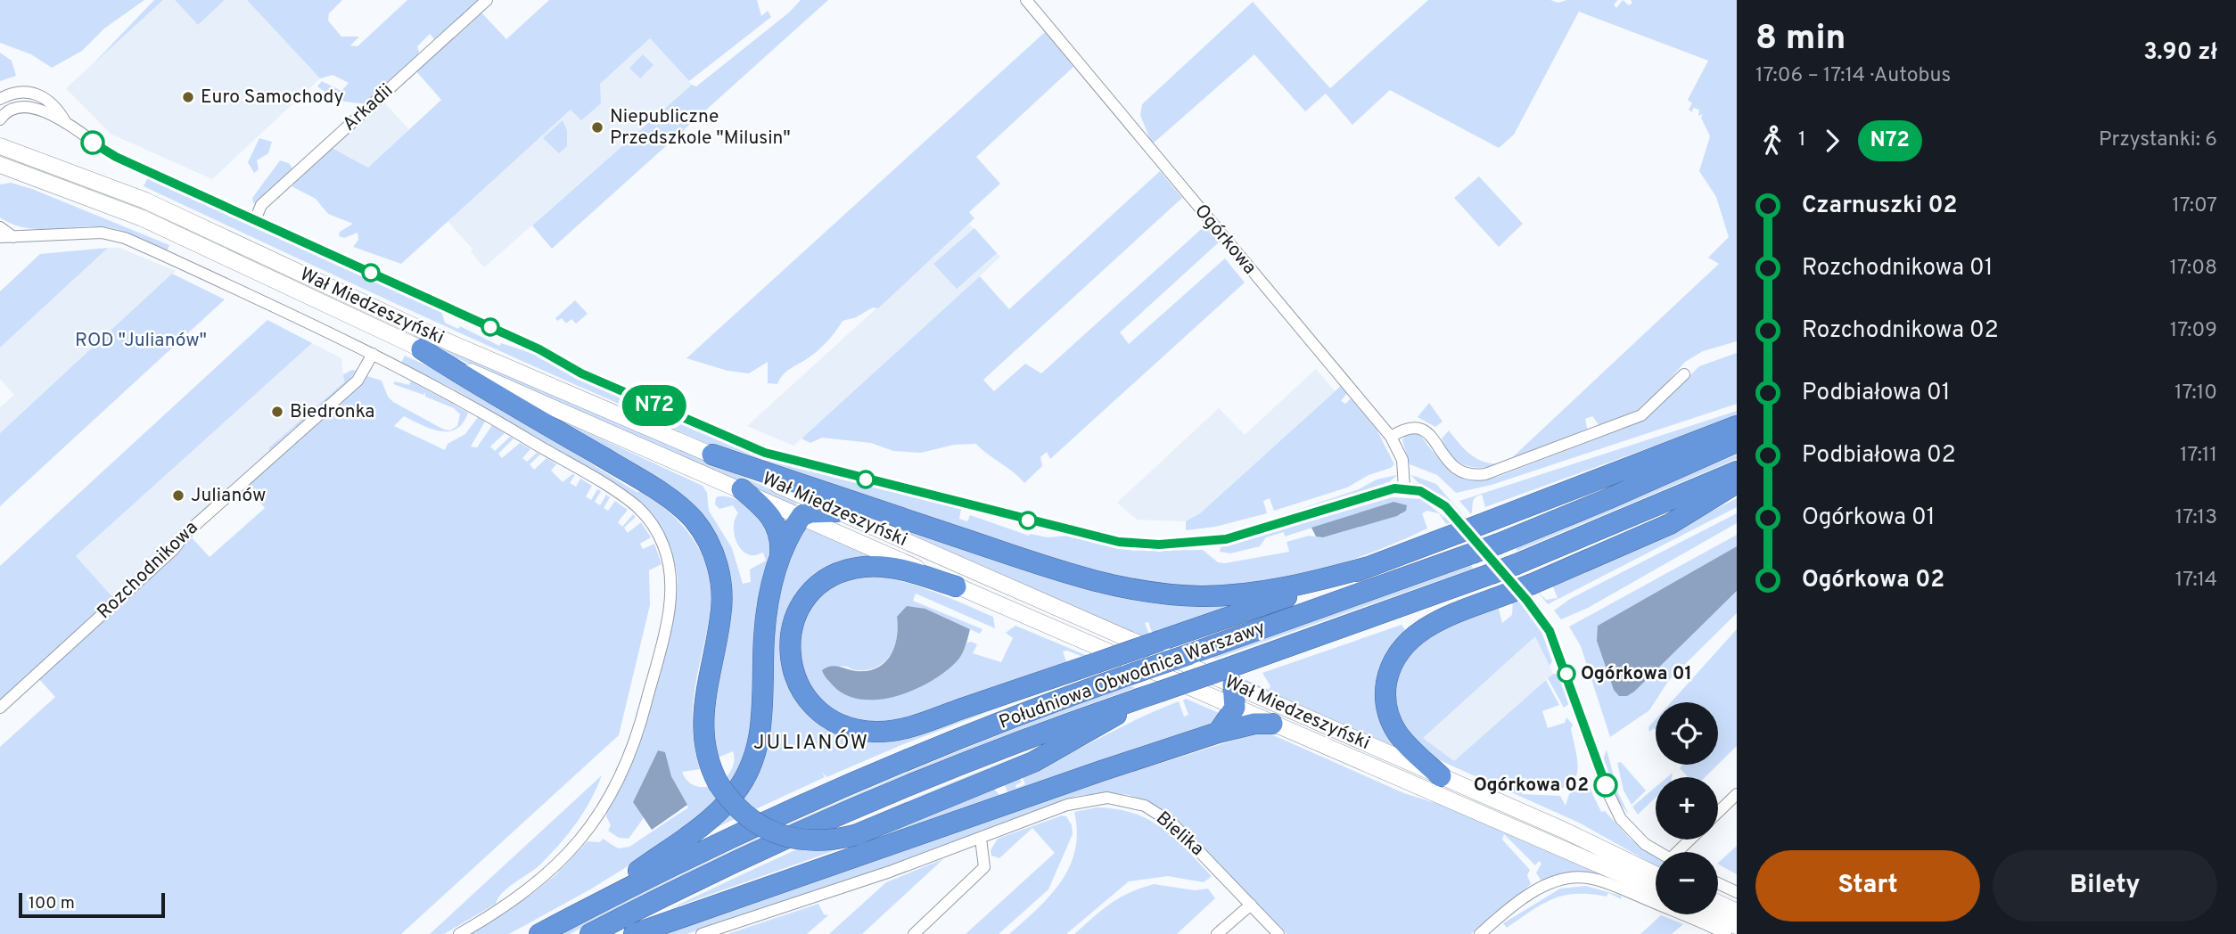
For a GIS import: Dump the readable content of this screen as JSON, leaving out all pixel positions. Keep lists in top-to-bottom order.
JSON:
{
  "streets": {
    "highway": ["Południowa Obwodnica Warszawy"],
    "main road": ["Wał Miedzeszyński"],
    "street": [
      "Arkadii",
      "Ogórkowa",
      "Rozchodnikowa",
      "Bielika"
    ]
  },
  "crossings": [
    ["Arkadii", "Wał Miedzeszyński"],
    ["Ogórkowa", "Wał Miedzeszyński"],
    ["Wał Miedzeszyński", "Południowa Obwodnica Warszawy"]
  ],
  "districts": ["JULIANÓW"],
  "parks": ["ROD \"Julianów\""],
  "places": [
    "Euro Samochody",
    "Niepubliczne Przedszkole \"Milusin\"",
    "Biedronka",
    "Julianów",
    "Ogórkowa 01",
    "Ogórkowa 02"
  ],
  "lines": ["bus line N72"],
  "scale_bar": "100 m",
  "page": {
    "on_map": "N72",
    "heading": ["8 min", "17:06 – 17:14 · Autobus", "3.90 zł"],
    "legs": ["1", "N72", "Przystanki: 6"],
    "list": [
      {
        "name": "Czarnuszki 02",
        "value": "17:07"
      },
      {
        "name": "Rozchodnikowa 01",
        "value": "17:08"
      },
      {
        "name": "Rozchodnikowa 02",
        "value": "17:09"
      },
      {
        "name": "Podbiałowa 01",
        "value": "17:10"
      },
      {
        "name": "Podbiałowa 02",
        "value": "17:11"
      },
      {
        "name": "Ogórkowa 01",
        "value": "17:13"
      },
      {
        "name": "Ogórkowa 02",
        "value": "17:14"
      }
    ],
    "map_buttons": ["+", "−"],
    "buttons": ["Start", "Bilety"],
    "scale": "100 m"
  }
}
